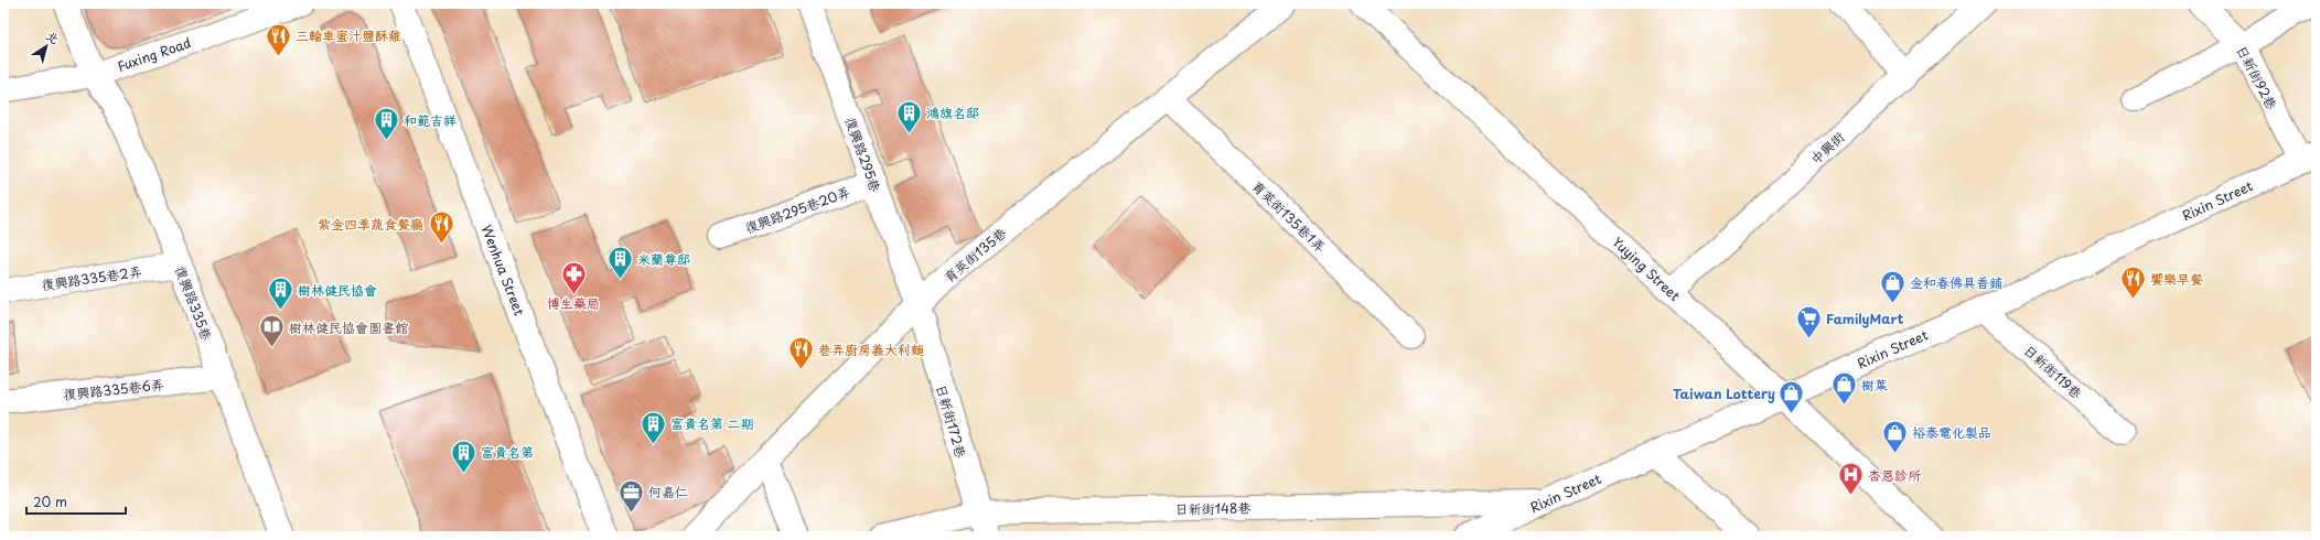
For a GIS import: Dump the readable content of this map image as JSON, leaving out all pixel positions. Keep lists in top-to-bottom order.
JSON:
{
  "streets": {
    "street": [
      "Fuxing Road",
      "日新街92巷",
      "中興街",
      "復興路295巷",
      "Rixin Street",
      "復興路295巷20弄",
      "育英街135巷1弄",
      "育英街135巷",
      "Yuying Street",
      "Wenhua Street",
      "復興路335巷2弄",
      "復興路335巷",
      "日新街119巷",
      "復興路335巷6弄",
      "日新街172巷",
      "日新街148巷"
    ]
  },
  "crossings": [
    ["Fuxing Road", "復興路335巷"],
    ["日新街92巷", "Rixin Street"],
    ["中興街", "Yuying Street"],
    ["復興路295巷", "復興路295巷20弄"],
    ["復興路295巷", "育英街135巷"],
    ["復興路295巷", "日新街172巷"],
    ["Rixin Street", "Yuying Street"],
    ["Rixin Street", "日新街119巷"],
    ["Rixin Street", "日新街148巷"],
    ["育英街135巷1弄", "育英街135巷"],
    ["育英街135巷", "日新街172巷"],
    ["復興路335巷2弄", "復興路335巷"],
    ["復興路335巷", "復興路335巷6弄"],
    ["日新街172巷", "日新街148巷"]
  ],
  "places": {
    "restaurant": [
      "三輪車蜜汁鹽酥雞",
      "紫金四季蔬食餐廳",
      "饗樂早餐",
      "巷弄廚房義大利麵"
    ],
    "building": [
      "鴻旗名邸",
      "和範吉祥",
      "米蘭尊邸",
      "樹林健民協會",
      "富貴名第 二期",
      "富貴名第"
    ],
    "pharmacy": ["博生藥局"],
    "shop": [
      "金和春佛具香鋪",
      "樹葉",
      "Taiwan Lottery",
      "裕泰電化製品"
    ],
    "supermarket": ["FamilyMart"],
    "library": ["樹林健民協會圖書館"],
    "hospital": ["杏恩診所"],
    "office": ["何嘉仁"]
  },
  "scale_bar": "20 m",
  "north": "top right"
}
